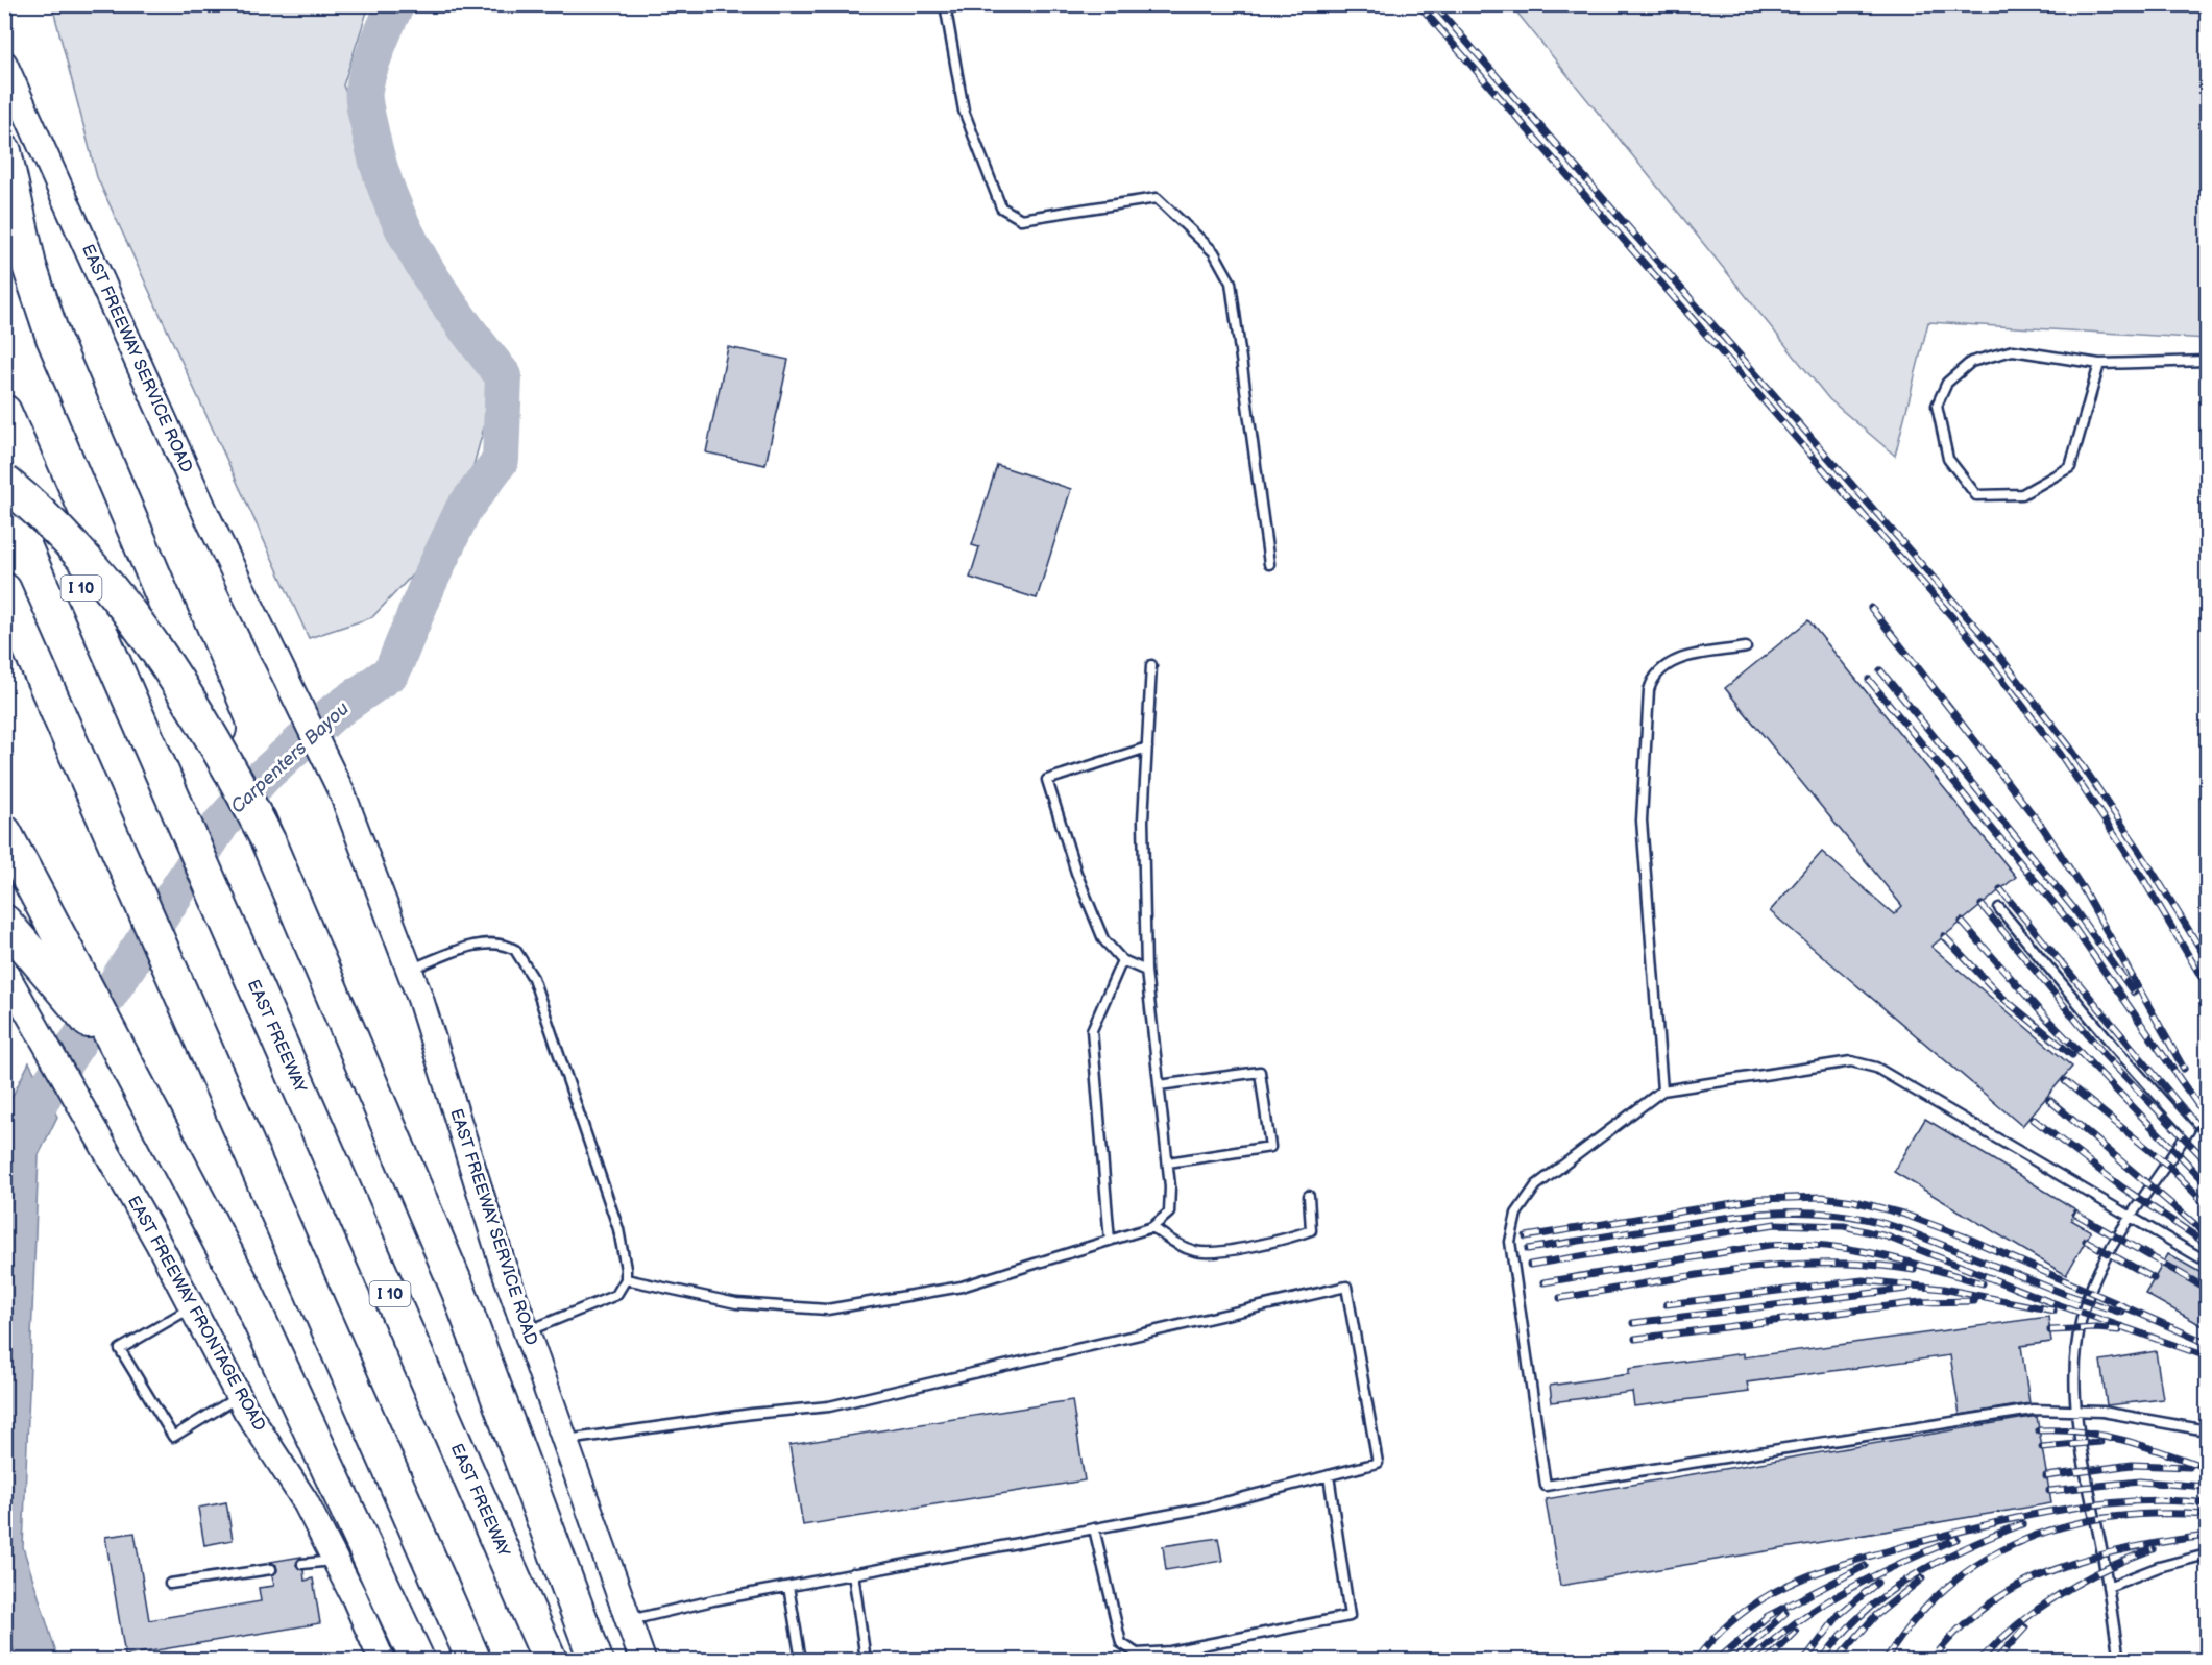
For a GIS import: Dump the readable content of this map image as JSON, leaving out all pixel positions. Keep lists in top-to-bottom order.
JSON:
{
  "streets": {
    "highway": ["I 10", "EAST FREEWAY"],
    "main road": ["EAST FREEWAY SERVICE ROAD", "EAST FREEWAY FRONTAGE ROAD"]
  },
  "water": ["Carpenters Bayou"]
}
